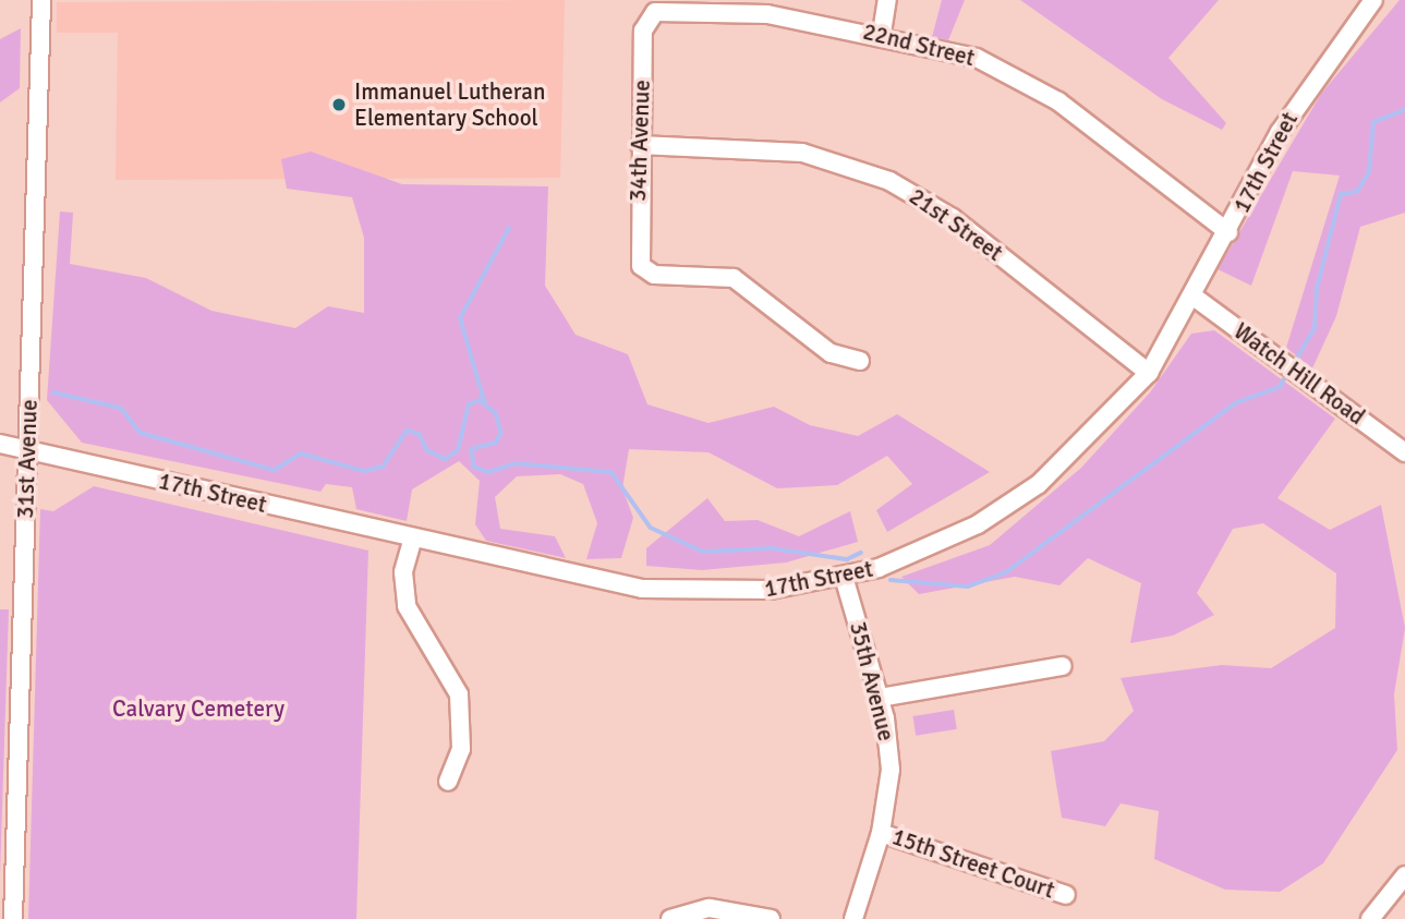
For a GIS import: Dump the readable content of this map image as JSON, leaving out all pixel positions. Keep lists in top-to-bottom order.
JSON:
{
  "streets": {
    "street": [
      "22nd Street",
      "34th Avenue",
      "17th Street",
      "21st Street",
      "Watch Hill Road",
      "31st Avenue",
      "35th Avenue",
      "15th Street Court"
    ]
  },
  "crossings": [
    ["22nd Street", "34th Avenue"],
    ["22nd Street", "17th Street"],
    ["34th Avenue", "21st Street"],
    ["17th Street", "21st Street"],
    ["17th Street", "Watch Hill Road"],
    ["17th Street", "31st Avenue"],
    ["17th Street", "35th Avenue"],
    ["35th Avenue", "15th Street Court"]
  ],
  "parks": ["Calvary Cemetery"],
  "places": ["Immanuel Lutheran Elementary School"]
}
